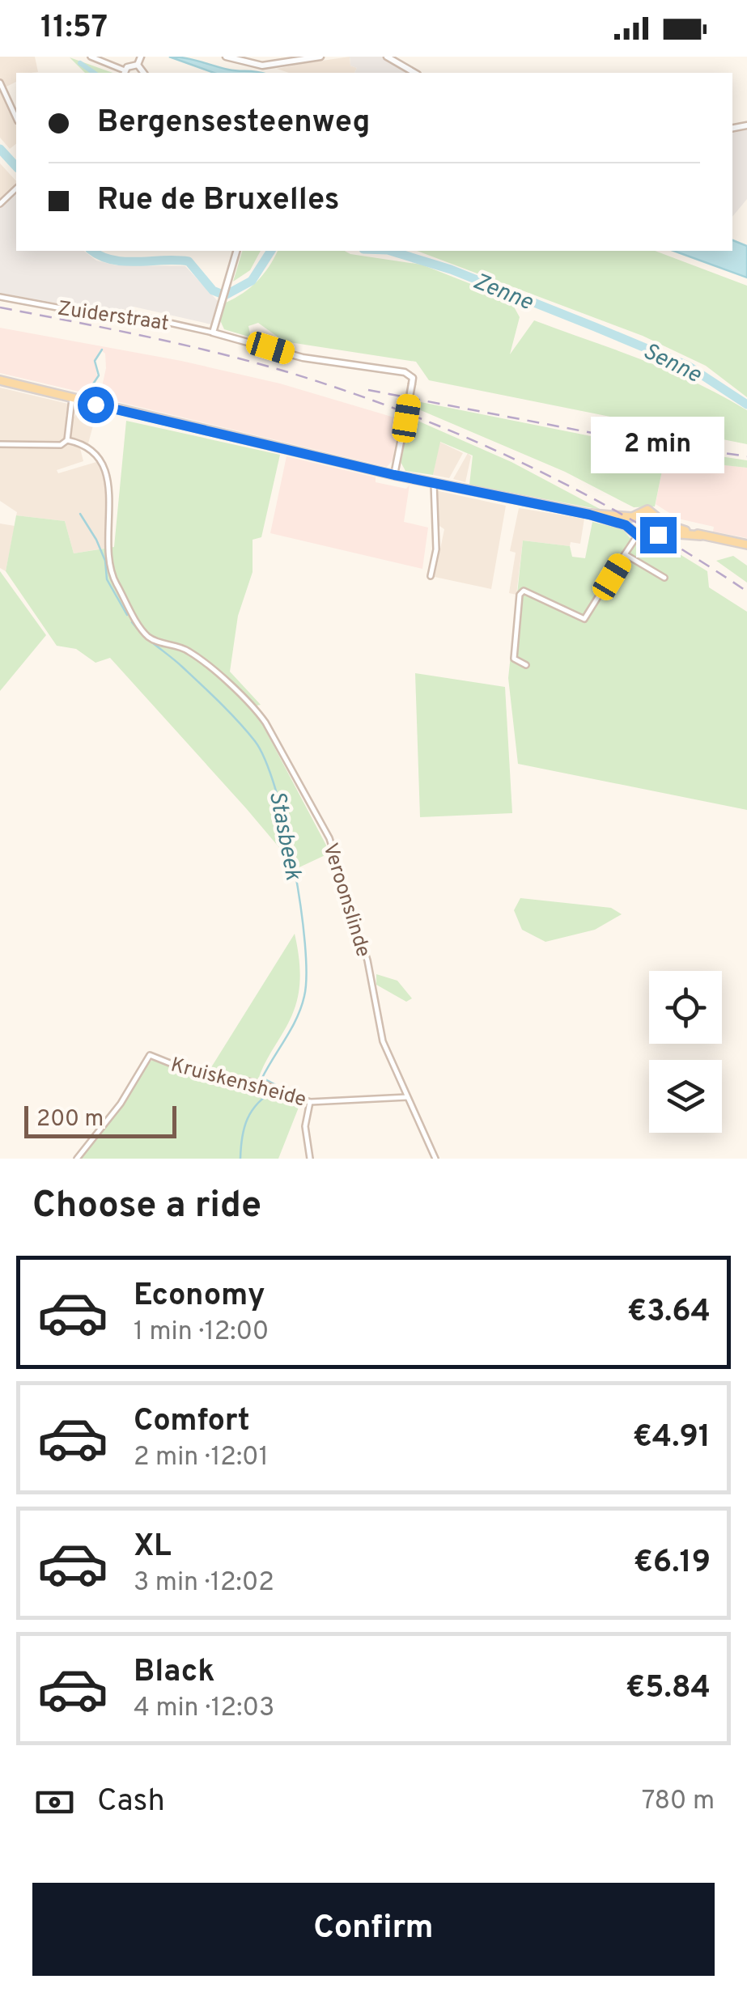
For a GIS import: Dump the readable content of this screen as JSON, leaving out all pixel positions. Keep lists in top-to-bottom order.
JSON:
{
  "streets": {
    "street": ["Zuiderstraat", "Veroonslinde", "Kruiskensheide"]
  },
  "crossings": [
    ["Veroonslinde", "Kruiskensheide"]
  ],
  "water": ["Zenne", "Senne", "Stasbeek"],
  "scale_bar": "200 m",
  "page": {
    "status": "11:57",
    "banner": ["Bergensesteenweg", "Rue de Bruxelles"],
    "bubble": "2 min",
    "scale": "200 m",
    "heading": "Choose a ride",
    "list": [
      {
        "name": "Economy",
        "note": "1 min · 12:00",
        "value": "€3.64"
      },
      {
        "name": "Comfort",
        "note": "2 min · 12:01",
        "value": "€4.91"
      },
      {
        "name": "XL",
        "note": "3 min · 12:02",
        "value": "€6.19"
      },
      {
        "name": "Black",
        "note": "4 min · 12:03",
        "value": "€5.84"
      }
    ],
    "pay": ["Cash", "780 m"],
    "buttons": "Confirm"
  }
}
